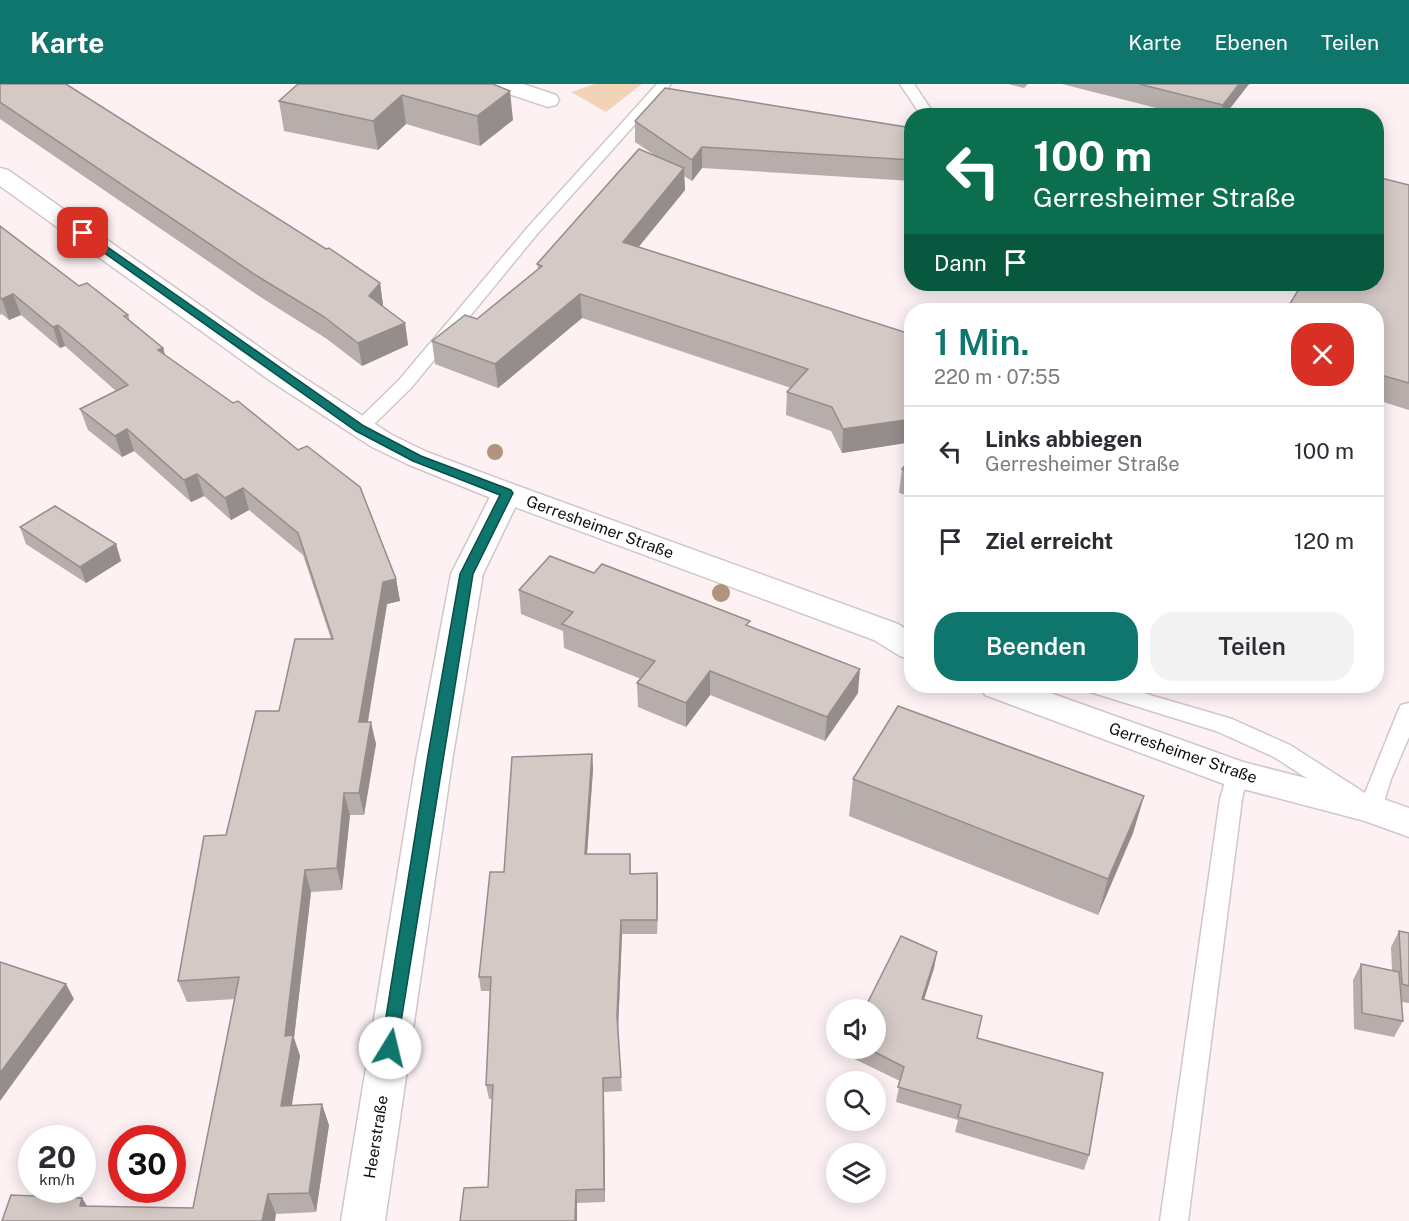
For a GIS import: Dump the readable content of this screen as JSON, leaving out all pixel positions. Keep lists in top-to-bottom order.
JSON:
{
  "streets": {
    "street": ["Gerresheimer Straße", "Heerstraße"]
  },
  "crossings": [
    ["Gerresheimer Straße", "Heerstraße"]
  ],
  "page": {
    "header": "Karte",
    "nav": ["Karte", "Ebenen", "Teilen"],
    "turn": ["100 m", "Gerresheimer Straße"],
    "then": "Dann",
    "heading": ["1 Min.", "220 m · 07:55"],
    "list": [
      {
        "name": "Links abbiegen",
        "note": "Gerresheimer Straße",
        "value": "100 m"
      },
      {
        "name": "Ziel erreicht",
        "value": "120 m"
      }
    ],
    "buttons": ["Beenden", "Teilen"],
    "speed": "20 km/h",
    "limit": "30"
  }
}
